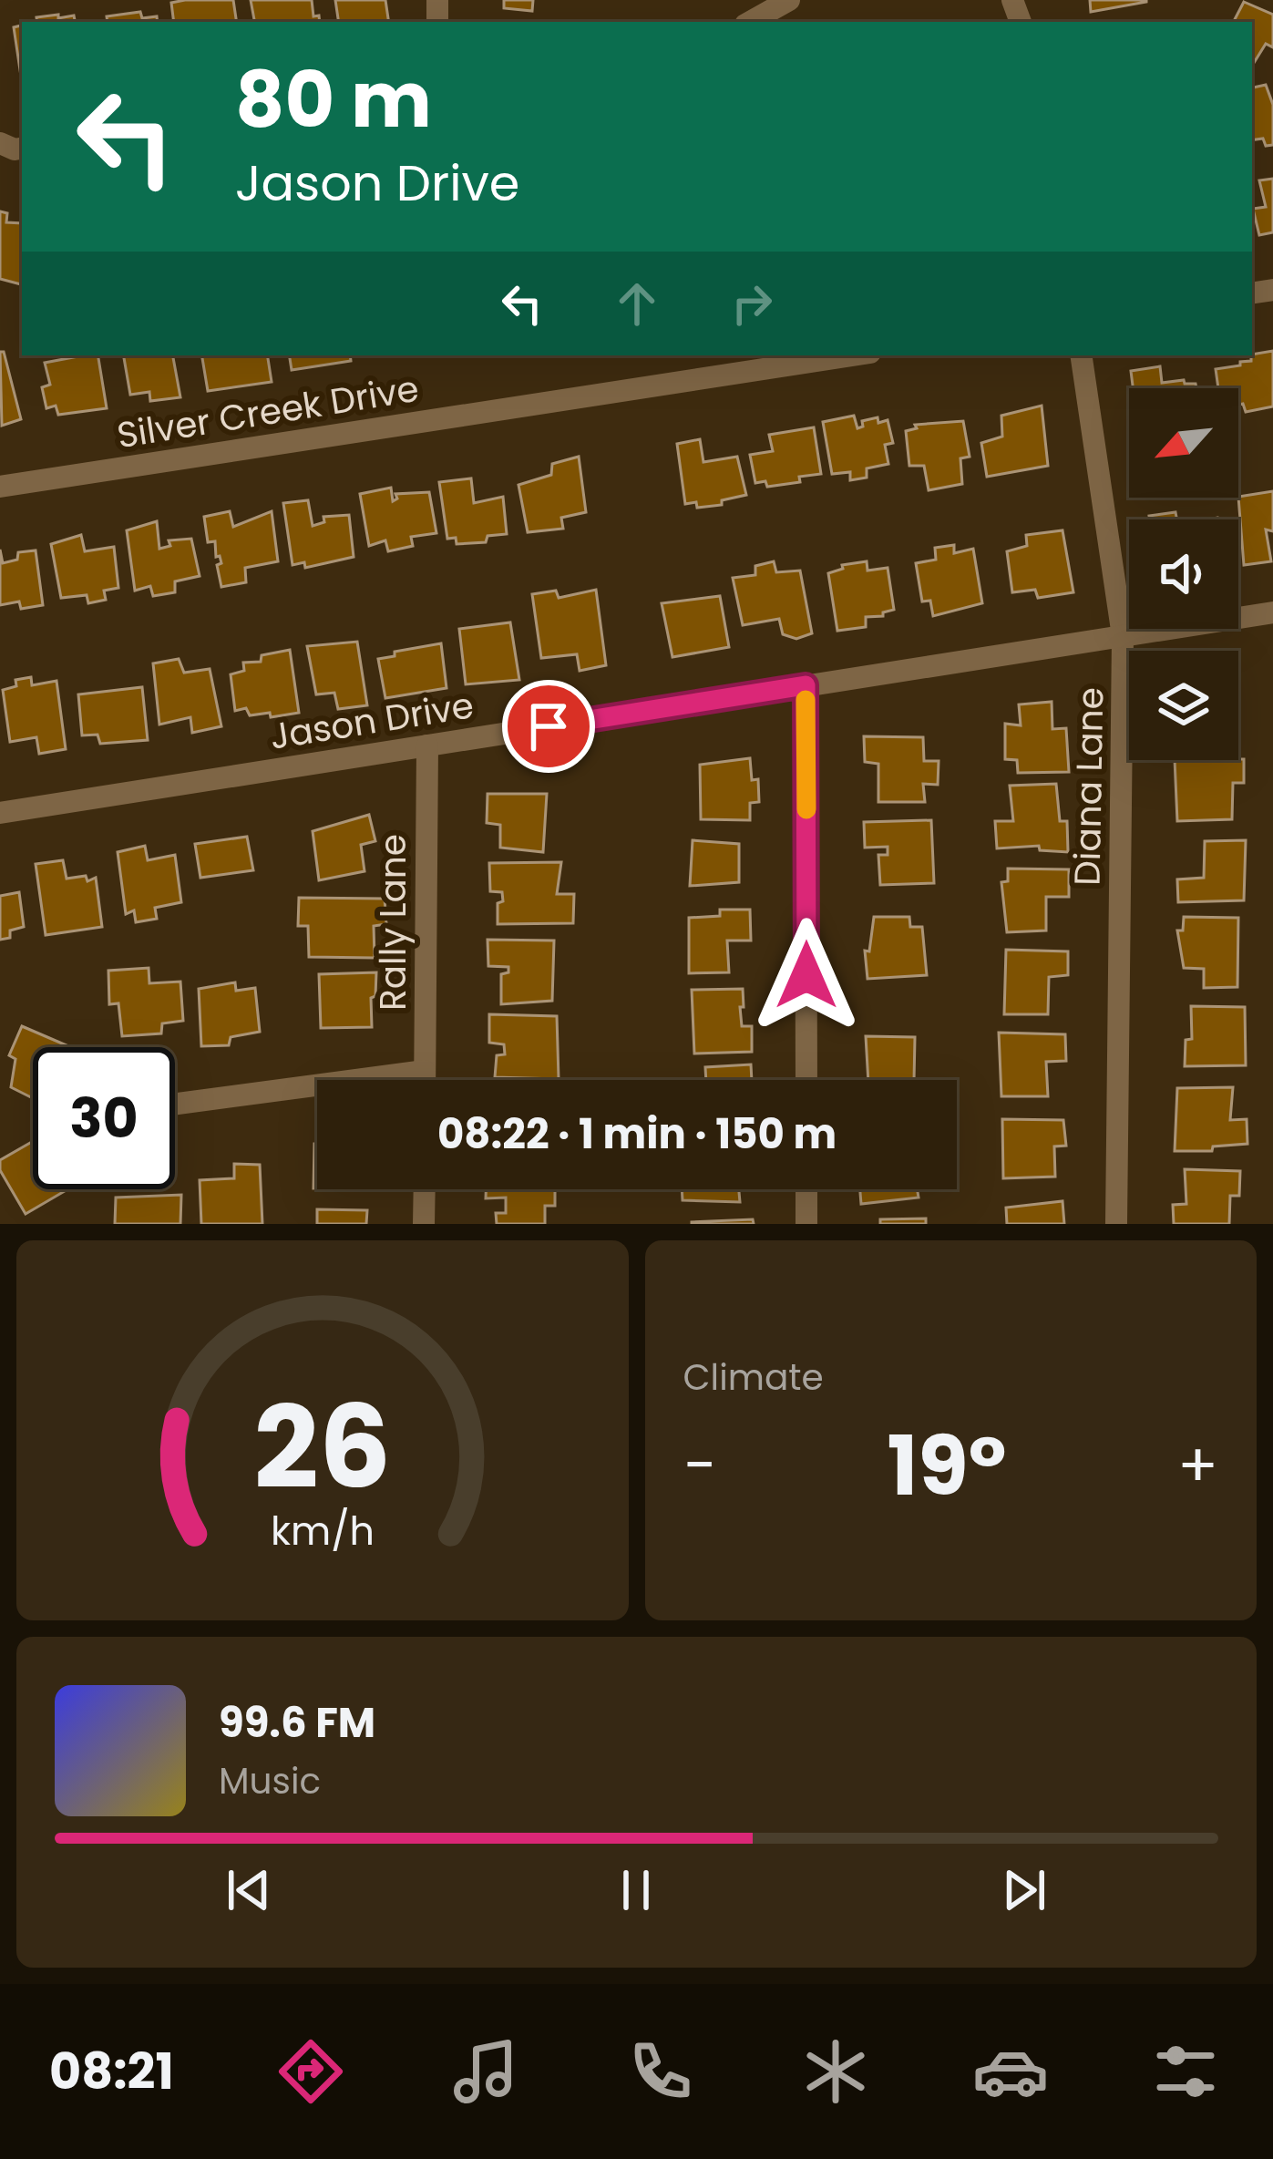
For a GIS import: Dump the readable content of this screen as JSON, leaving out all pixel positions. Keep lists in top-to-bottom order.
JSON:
{
  "streets": {
    "street": [
      "Silver Creek Drive",
      "Jason Drive",
      "Diana Lane",
      "Rally Lane"
    ]
  },
  "crossings": [
    ["Jason Drive", "Diana Lane"],
    ["Jason Drive", "Rally Lane"]
  ],
  "north": "bottom left",
  "page": {
    "turn": ["80 m", "Jason Drive"],
    "limit": "30",
    "trip": "08:22 · 1 min · 150 m",
    "tile": "Climate",
    "heat": ["−", "19°", "+"],
    "song": ["99.6 FM", "Music"],
    "tabs": "08:21",
    "gauge": ["26", "km/h"]
  }
}
